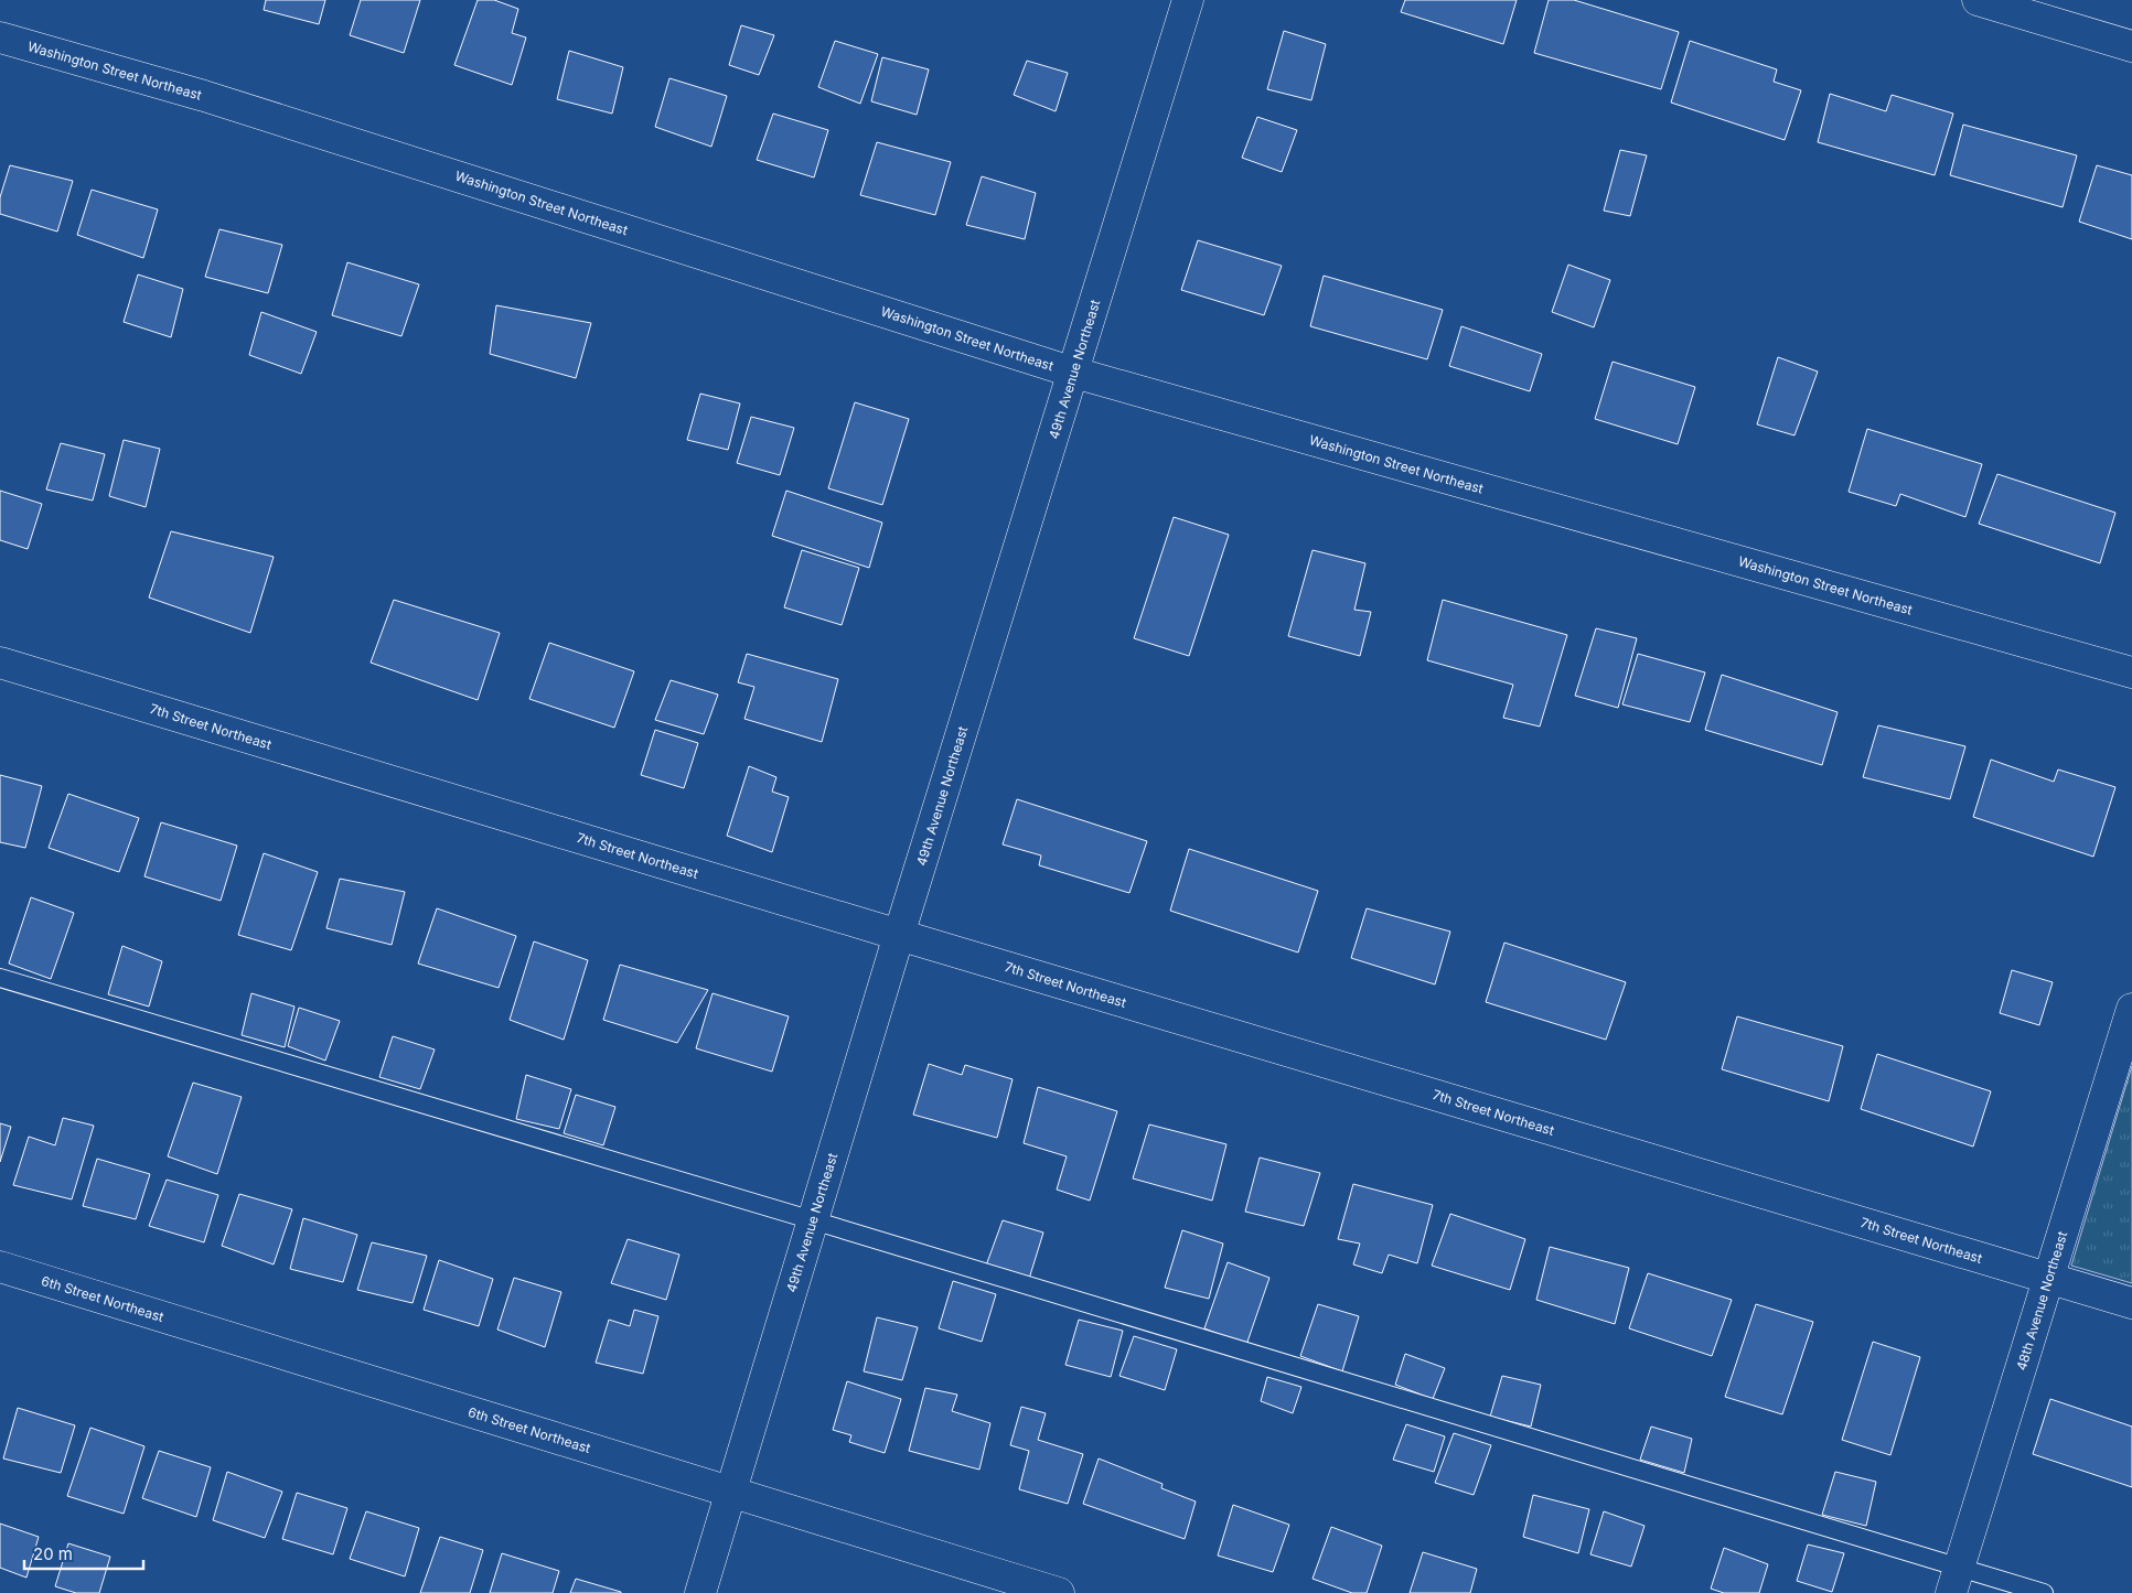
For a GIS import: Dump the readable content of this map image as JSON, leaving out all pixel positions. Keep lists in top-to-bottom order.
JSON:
{
  "streets": {
    "street": [
      "Washington Street Northeast",
      "49th Avenue Northeast",
      "7th Street Northeast",
      "6th Street Northeast",
      "48th Avenue Northeast"
    ]
  },
  "crossings": [
    ["Washington Street Northeast", "49th Avenue Northeast"],
    ["49th Avenue Northeast", "7th Street Northeast"],
    ["49th Avenue Northeast", "6th Street Northeast"],
    ["7th Street Northeast", "48th Avenue Northeast"]
  ],
  "scale_bar": "20 m"
}
